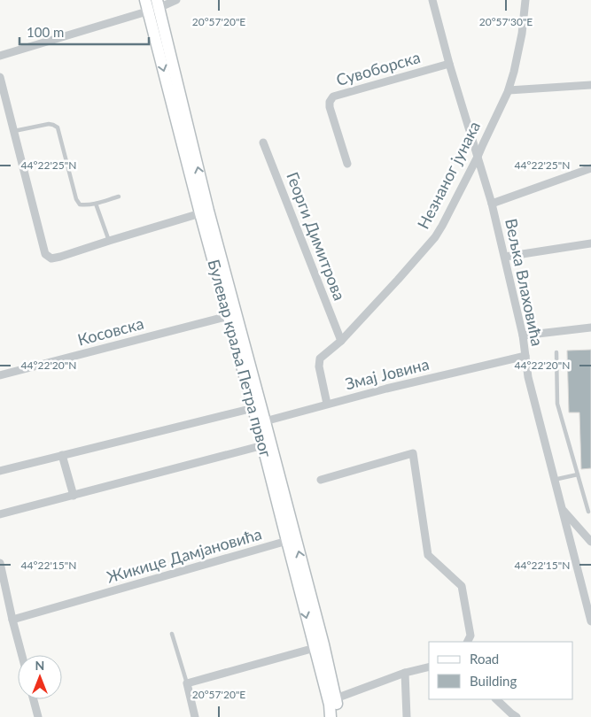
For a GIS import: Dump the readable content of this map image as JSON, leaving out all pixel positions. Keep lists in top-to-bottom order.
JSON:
{
  "streets": {
    "main road": ["Булевар краља Петра првог"],
    "street": [
      "Сувоборска",
      "Незнаног јунака",
      "Георги Димитрова",
      "Вељка Влаховића",
      "Косовска",
      "Змај Јовина",
      "Жикице Дамјановића"
    ]
  },
  "crossings": [
    ["Сувоборска", "Вељка Влаховића"],
    ["Незнаног јунака", "Георги Димитрова"],
    ["Незнаног јунака", "Вељка Влаховића"],
    ["Незнаног јунака", "Змај Јовина"],
    ["Вељка Влаховића", "Змај Јовина"],
    ["Косовска", "Булевар краља Петра првог"],
    ["Булевар краља Петра првог", "Змај Јовина"],
    ["Булевар краља Петра првог", "Жикице Дамјановића"]
  ],
  "legend": ["Road", "Building"],
  "scale_bar": "100 m",
  "north": "top",
  "coordinates": [
    "20°57'20\"E",
    "20°57'30\"E",
    "44°22'25\"N",
    "44°22'20\"N",
    "44°22'15\"N"
  ]
}
